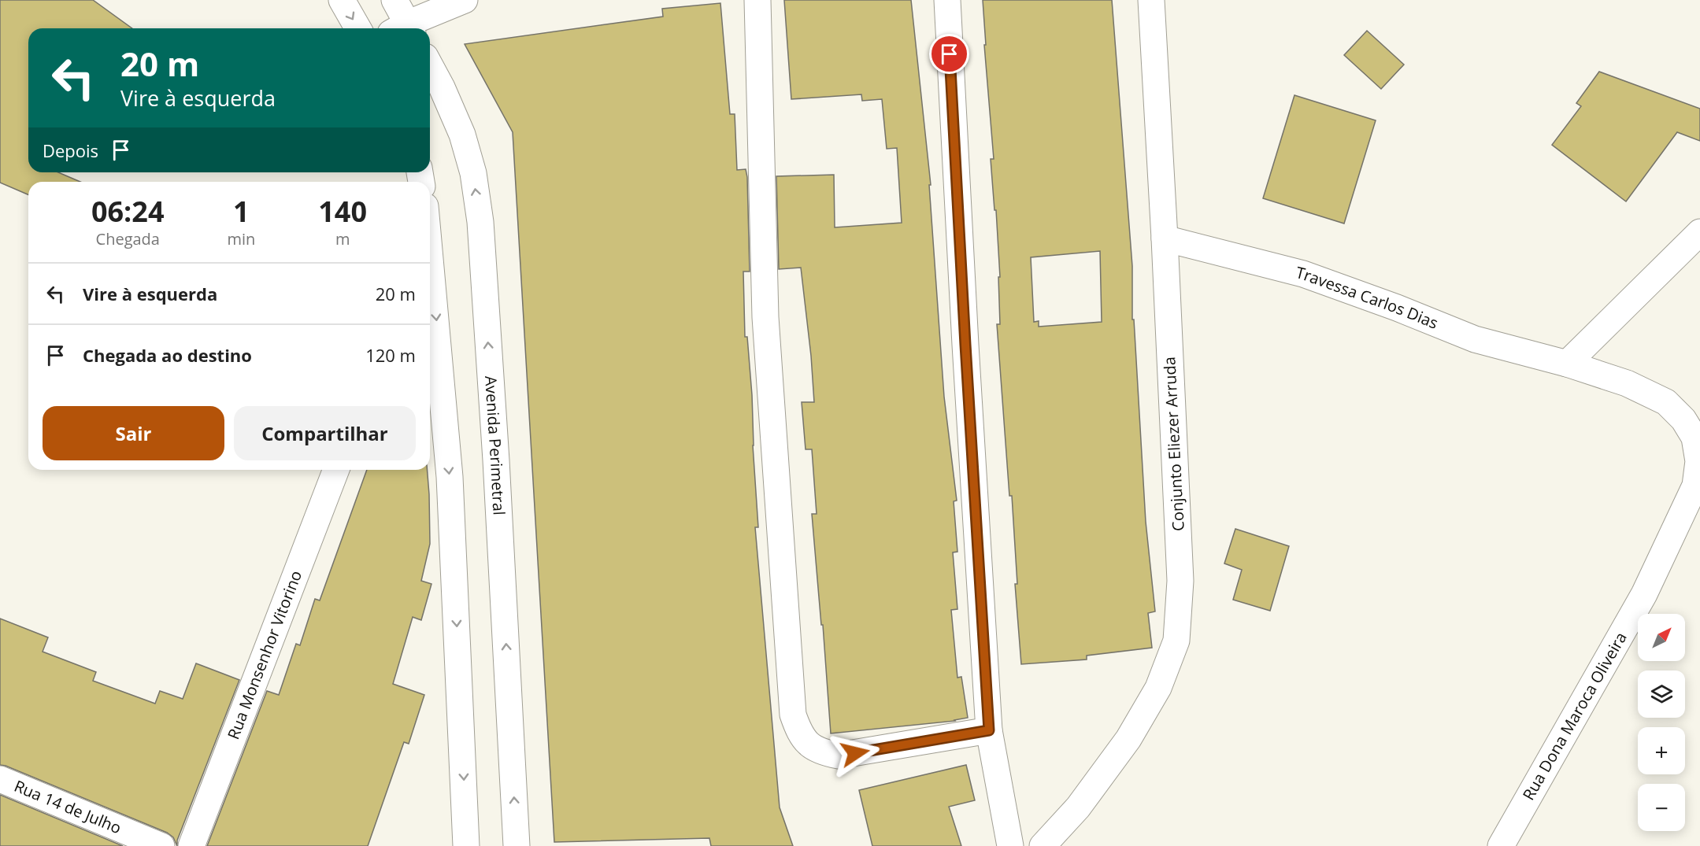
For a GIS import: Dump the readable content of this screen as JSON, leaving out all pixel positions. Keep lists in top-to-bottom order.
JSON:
{
  "streets": {
    "street": [
      "Travessa Carlos Dias",
      "Conjunto Eliezer Arruda",
      "Avenida Perimetral",
      "Rua Monsenhor Vitorino",
      "Rua Dona Maroca Oliveira",
      "Rua 14 de Julho"
    ]
  },
  "crossings": [
    ["Travessa Carlos Dias", "Conjunto Eliezer Arruda"],
    ["Travessa Carlos Dias", "Rua Dona Maroca Oliveira"]
  ],
  "north": "top right",
  "page": {
    "turn": ["20 m", "Vire à esquerda"],
    "then": "Depois",
    "eta": [
      "06:24",
      "Chegada",
      "1",
      "min",
      "140",
      "m"
    ],
    "list": [
      {
        "name": "Vire à esquerda",
        "value": "20 m"
      },
      {
        "name": "Chegada ao destino",
        "value": "120 m"
      }
    ],
    "buttons": ["Sair", "Compartilhar"],
    "map_buttons": ["+", "−"]
  }
}
